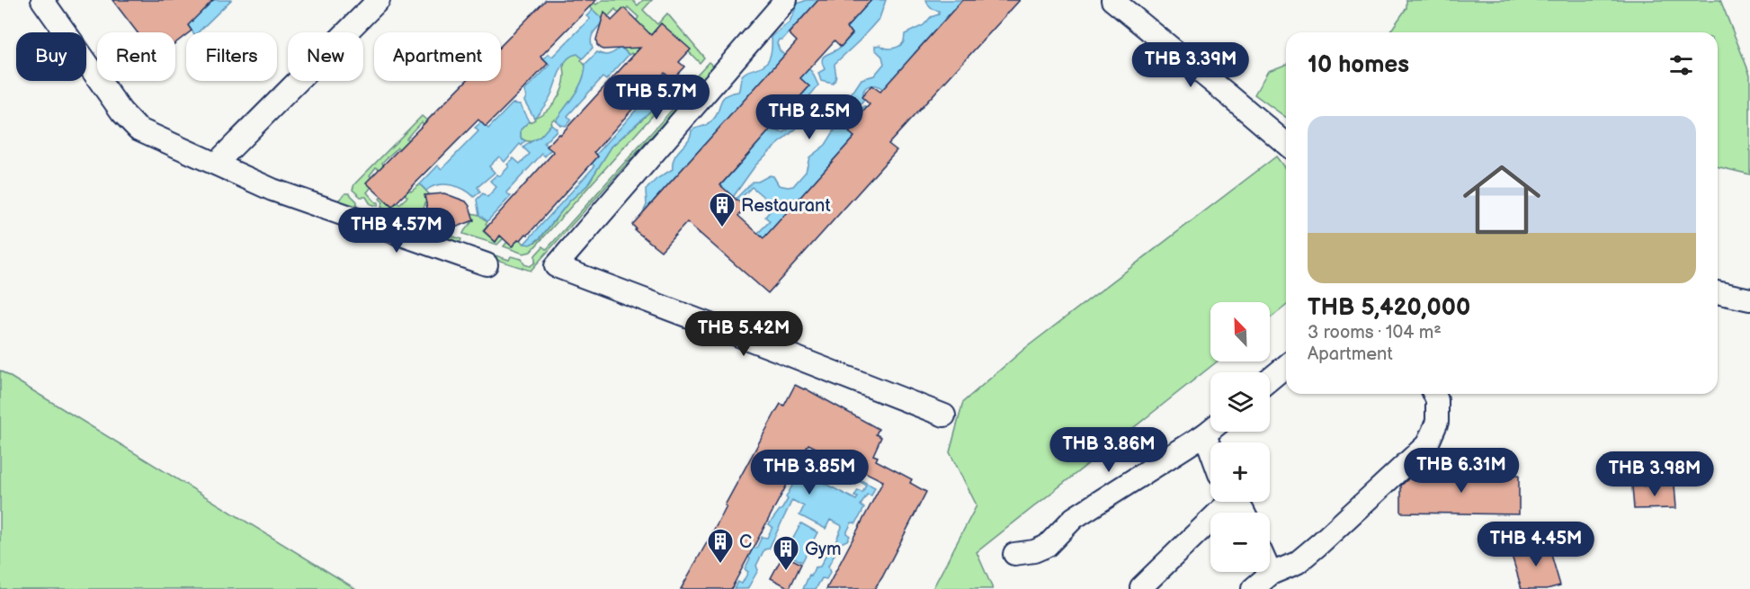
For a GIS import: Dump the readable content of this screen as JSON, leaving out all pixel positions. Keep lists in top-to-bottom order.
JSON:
{
  "places": {
    "building": ["Restaurant", "C", "Gym"]
  },
  "north": "top left",
  "page": {
    "chip": [
      "Buy",
      "Rent",
      "Filters",
      "New",
      "Apartment"
    ],
    "heading": "10 homes",
    "price": [
      "THB 3.39M",
      "THB 5.7M",
      "THB 2.5M",
      "THB 4.57M",
      "THB 5.42M",
      "THB 3.86M",
      "THB 6.31M",
      "THB 3.85M",
      "THB 3.98M",
      "THB 4.45M"
    ],
    "list": [
      {
        "name": "THB 5,420,000",
        "note": "3 rooms · 104 m² · Apartment"
      }
    ],
    "map_buttons": ["+", "−"]
  }
}
